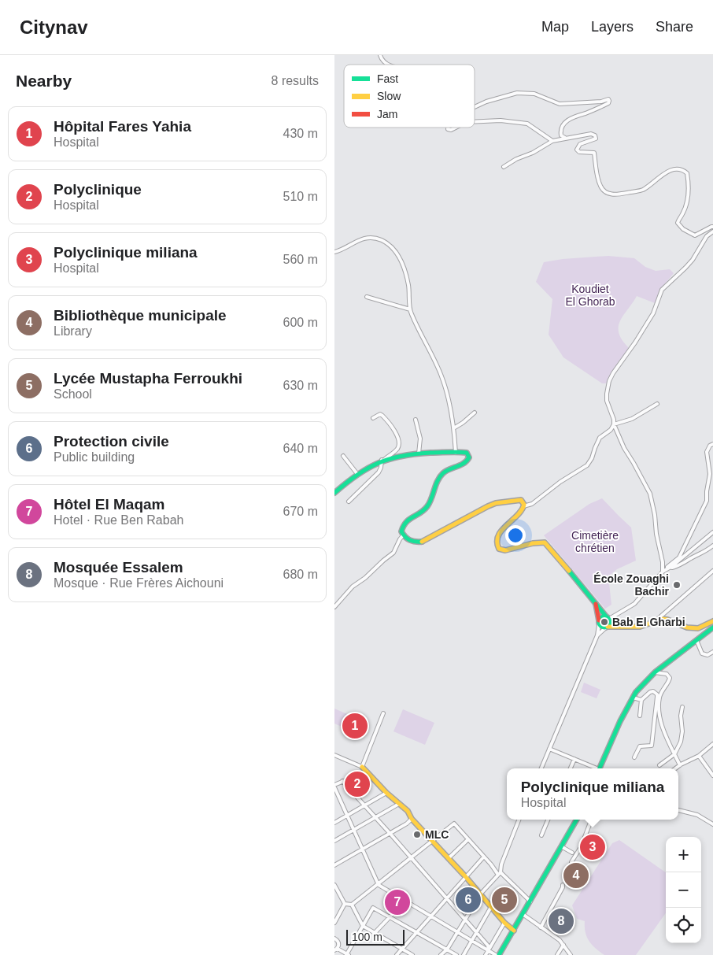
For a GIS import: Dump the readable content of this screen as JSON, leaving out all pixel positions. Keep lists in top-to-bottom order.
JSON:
{
  "parks": ["Koudiet El Ghorab", "Cimetière chrétien"],
  "places": ["École Zouaghi Bachir", "Bab El Gharbi", "MLC"],
  "legend": ["Fast", "Slow", "Jam"],
  "scale_bar": "100 m",
  "page": {
    "header": "Citynav",
    "nav": ["Map", "Layers", "Share"],
    "heading": ["Nearby", "8 results"],
    "list": [
      {
        "mark": "1",
        "name": "Hôpital Fares Yahia",
        "note": "Hospital",
        "value": "430 m"
      },
      {
        "mark": "2",
        "name": "Polyclinique",
        "note": "Hospital",
        "value": "510 m"
      },
      {
        "mark": "3",
        "name": "Polyclinique miliana",
        "note": "Hospital",
        "value": "560 m"
      },
      {
        "mark": "4",
        "name": "Bibliothèque municipale",
        "note": "Library",
        "value": "600 m"
      },
      {
        "mark": "5",
        "name": "Lycée Mustapha Ferroukhi",
        "note": "School",
        "value": "630 m"
      },
      {
        "mark": "6",
        "name": "Protection civile",
        "note": "Public building",
        "value": "640 m"
      },
      {
        "mark": "7",
        "name": "Hôtel El Maqam",
        "note": "Hotel · Rue Ben Rabah",
        "value": "670 m"
      },
      {
        "mark": "8",
        "name": "Mosquée Essalem",
        "note": "Mosque · Rue Frères Aichouni",
        "value": "680 m"
      }
    ],
    "pins": [
      "1",
      "2",
      "3",
      "4",
      "5",
      "6",
      "7",
      "8"
    ],
    "popup": ["Polyclinique miliana", "Hospital"],
    "map_buttons": ["+", "−"],
    "scale": "100 m"
  }
}
